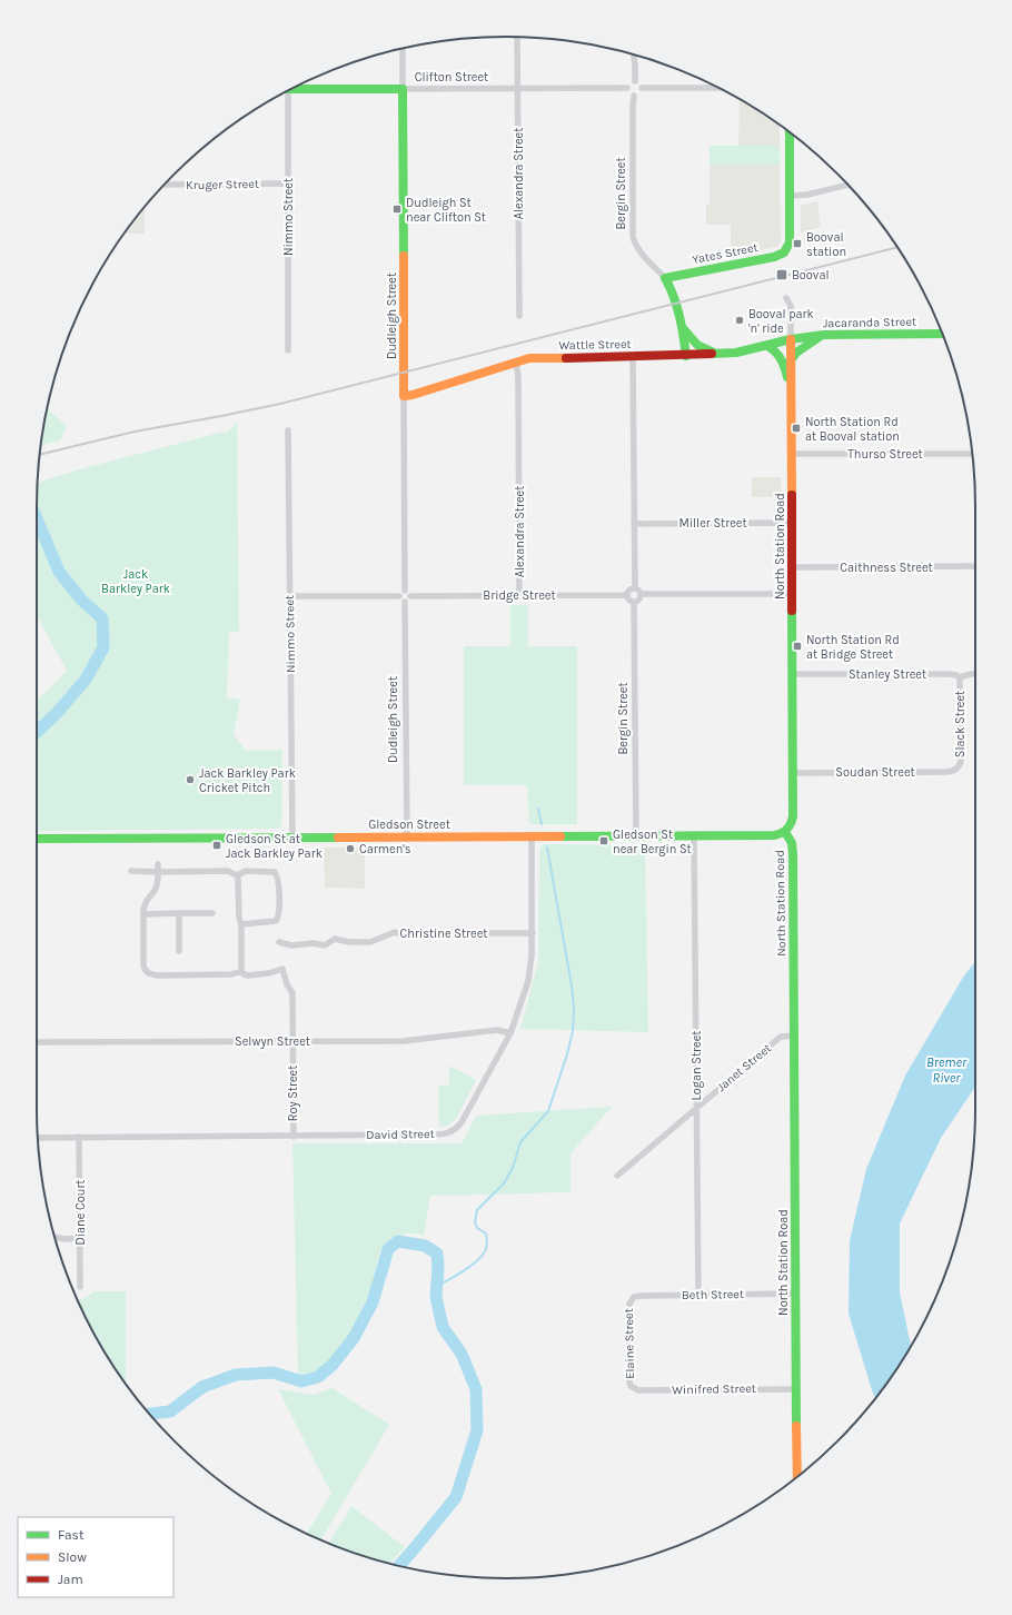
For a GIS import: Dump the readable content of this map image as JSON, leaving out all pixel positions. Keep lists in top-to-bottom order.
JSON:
{
  "streets": {
    "street": [
      "Clifton Street",
      "Alexandra Street",
      "Kruger Street",
      "Bergin Street",
      "Nimmo Street",
      "Yates Street",
      "Dudleigh Street",
      "Jacaranda Street",
      "Wattle Street",
      "Thurso Street",
      "Miller Street",
      "North Station Road",
      "Caithness Street",
      "Bridge Street",
      "Stanley Street",
      "Slack Street",
      "Soudan Street",
      "Gledson Street",
      "Christine Street",
      "Selwyn Street",
      "Logan Street",
      "Janet Street",
      "Roy Street",
      "David Street",
      "Diane Court",
      "Beth Street",
      "Elaine Street",
      "Winifred Street"
    ]
  },
  "crossings": [
    ["Clifton Street", "Alexandra Street"],
    ["Clifton Street", "Bergin Street"],
    ["Clifton Street", "Dudleigh Street"],
    ["Alexandra Street", "Wattle Street"],
    ["Alexandra Street", "Bridge Street"],
    ["Kruger Street", "Nimmo Street"],
    ["Bergin Street", "Yates Street"],
    ["Bergin Street", "Wattle Street"],
    ["Bergin Street", "Bridge Street"],
    ["Bergin Street", "Gledson Street"],
    ["Nimmo Street", "Gledson Street"],
    ["Dudleigh Street", "Wattle Street"],
    ["Dudleigh Street", "Bridge Street"],
    ["Dudleigh Street", "Gledson Street"],
    ["Jacaranda Street", "Wattle Street"],
    ["Jacaranda Street", "North Station Road"],
    ["Wattle Street", "North Station Road"],
    ["Thurso Street", "North Station Road"],
    ["Miller Street", "North Station Road"],
    ["North Station Road", "Caithness Street"],
    ["North Station Road", "Stanley Street"],
    ["North Station Road", "Soudan Street"],
    ["North Station Road", "Gledson Street"],
    ["North Station Road", "Janet Street"],
    ["North Station Road", "Beth Street"],
    ["North Station Road", "Winifred Street"],
    ["Stanley Street", "Slack Street"],
    ["Slack Street", "Soudan Street"],
    ["Gledson Street", "Logan Street"],
    ["Gledson Street", "David Street"],
    ["Christine Street", "David Street"],
    ["Selwyn Street", "Roy Street"],
    ["Selwyn Street", "David Street"],
    ["Logan Street", "Janet Street"],
    ["Logan Street", "Beth Street"],
    ["Roy Street", "David Street"],
    ["David Street", "Diane Court"],
    ["Beth Street", "Elaine Street"],
    ["Elaine Street", "Winifred Street"]
  ],
  "water": ["Bremer River"],
  "parks": ["Jack Barkley Park"],
  "places": {
    "transit": [
      "Dudleigh St near Clifton St",
      "Booval station",
      "Booval",
      "North Station Rd at Booval station",
      "North Station Rd at Bridge Street",
      "Gledson St near Bergin St",
      "Gledson St at Jack Barkley Park"
    ],
    "other": ["Booval park 'n' ride", "Jack Barkley Park Cricket Pitch", "Carmen's"]
  },
  "legend": ["Fast", "Slow", "Jam"]
}
